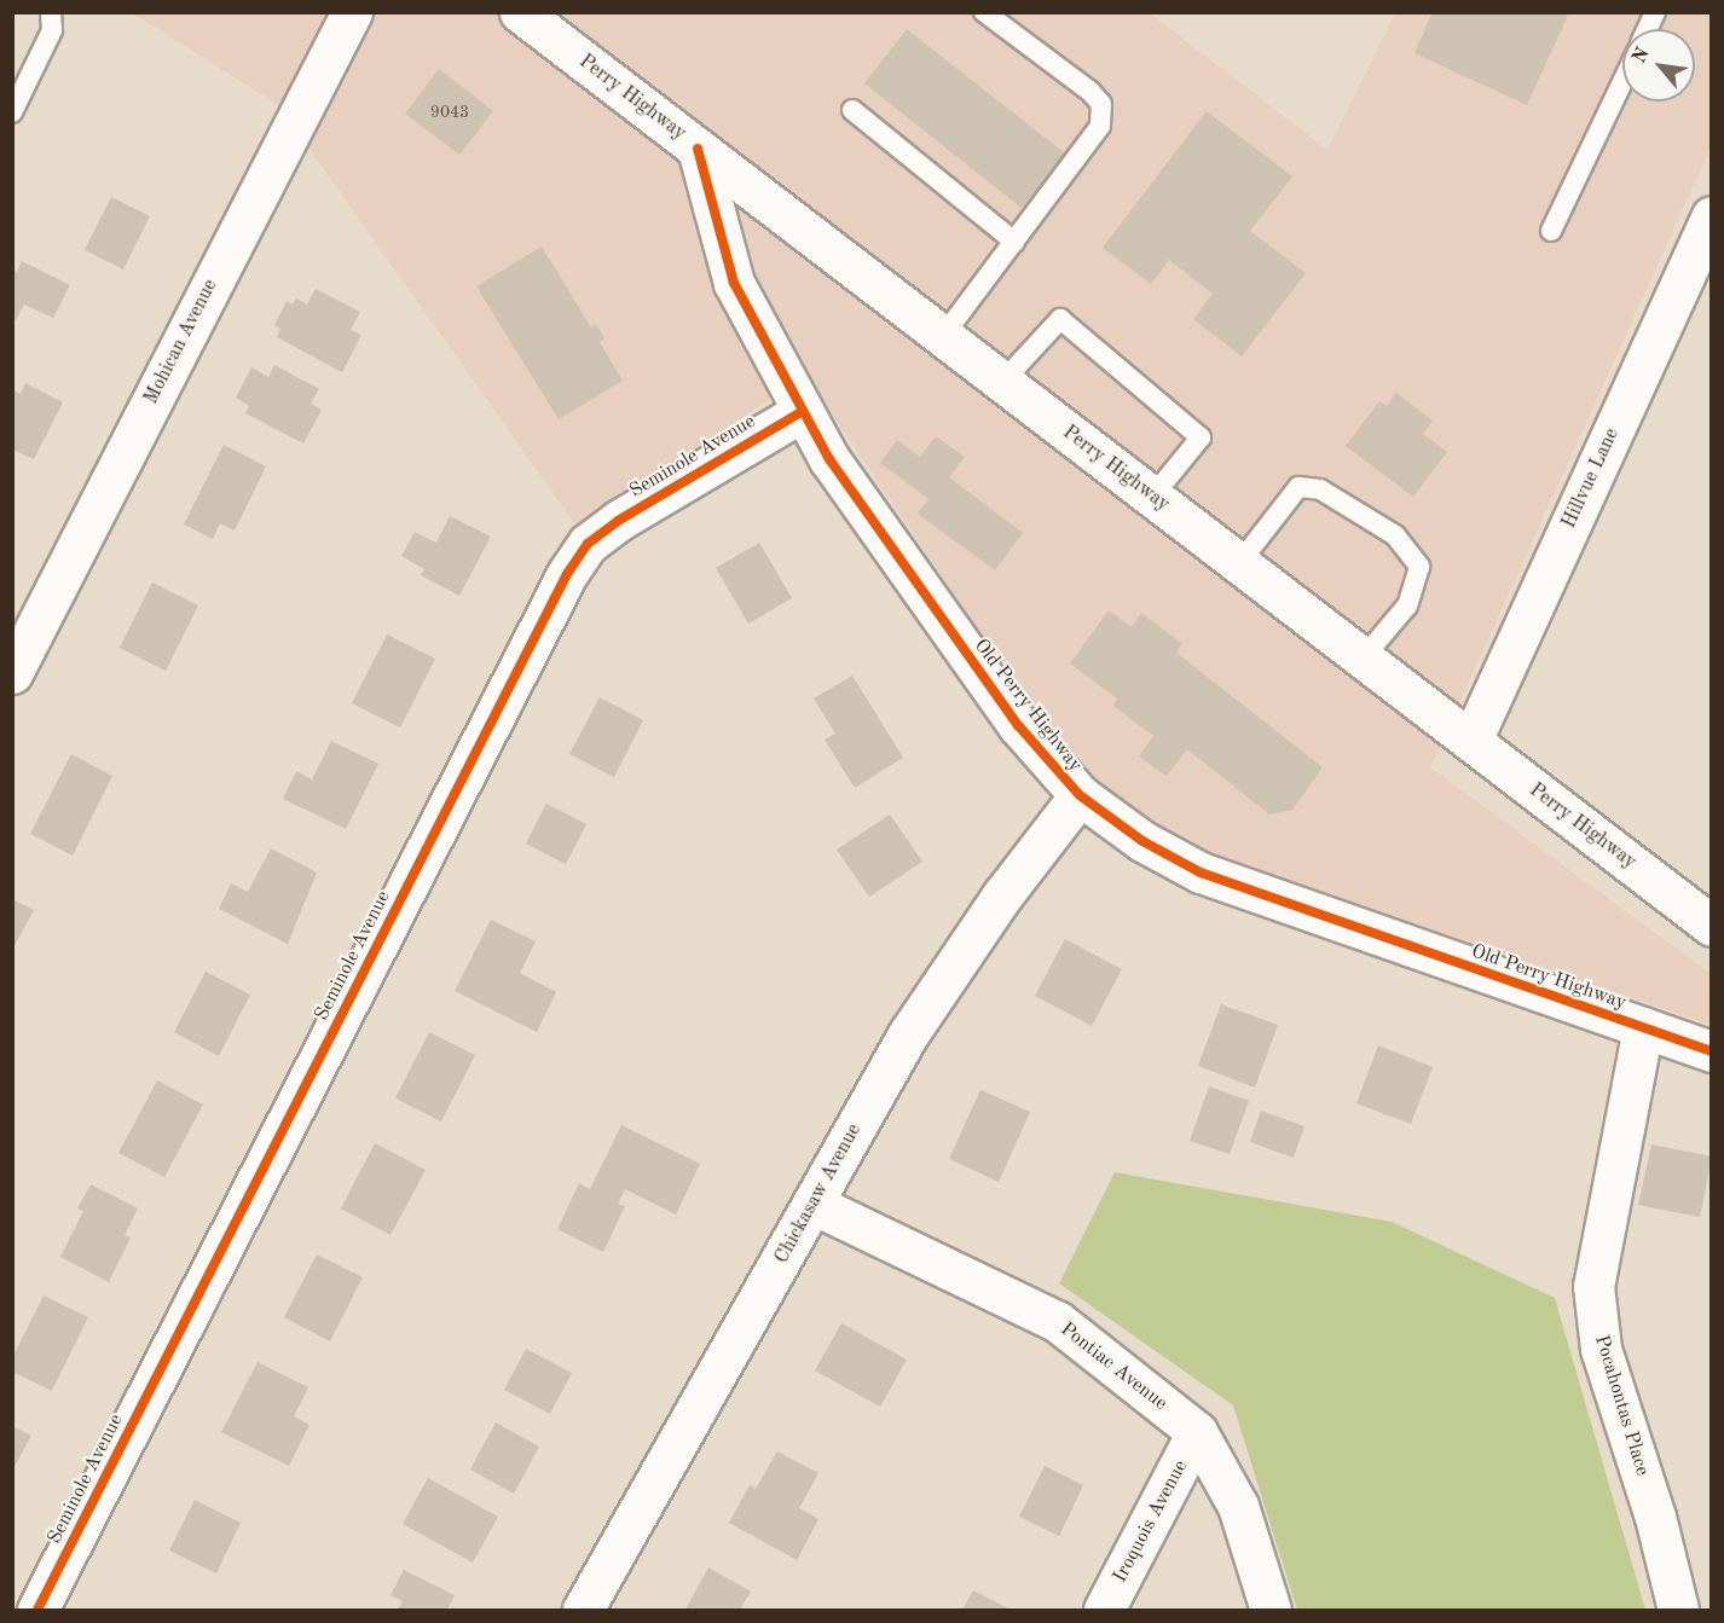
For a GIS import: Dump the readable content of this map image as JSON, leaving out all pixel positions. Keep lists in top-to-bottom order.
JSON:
{
  "streets": {
    "street": [
      "Perry Highway",
      "Mohican Avenue",
      "Seminole Avenue",
      "Hillvue Lane",
      "Old Perry Highway",
      "Chickasaw Avenue",
      "Pontiac Avenue",
      "Pocahontas Place",
      "Iroquois Avenue"
    ]
  },
  "crossings": [
    ["Perry Highway", "Hillvue Lane"],
    ["Perry Highway", "Old Perry Highway"],
    ["Seminole Avenue", "Old Perry Highway"],
    ["Old Perry Highway", "Chickasaw Avenue"],
    ["Old Perry Highway", "Pocahontas Place"],
    ["Chickasaw Avenue", "Pontiac Avenue"],
    ["Pontiac Avenue", "Iroquois Avenue"]
  ],
  "house_numbers": ["9043"],
  "north": "top left"
}
